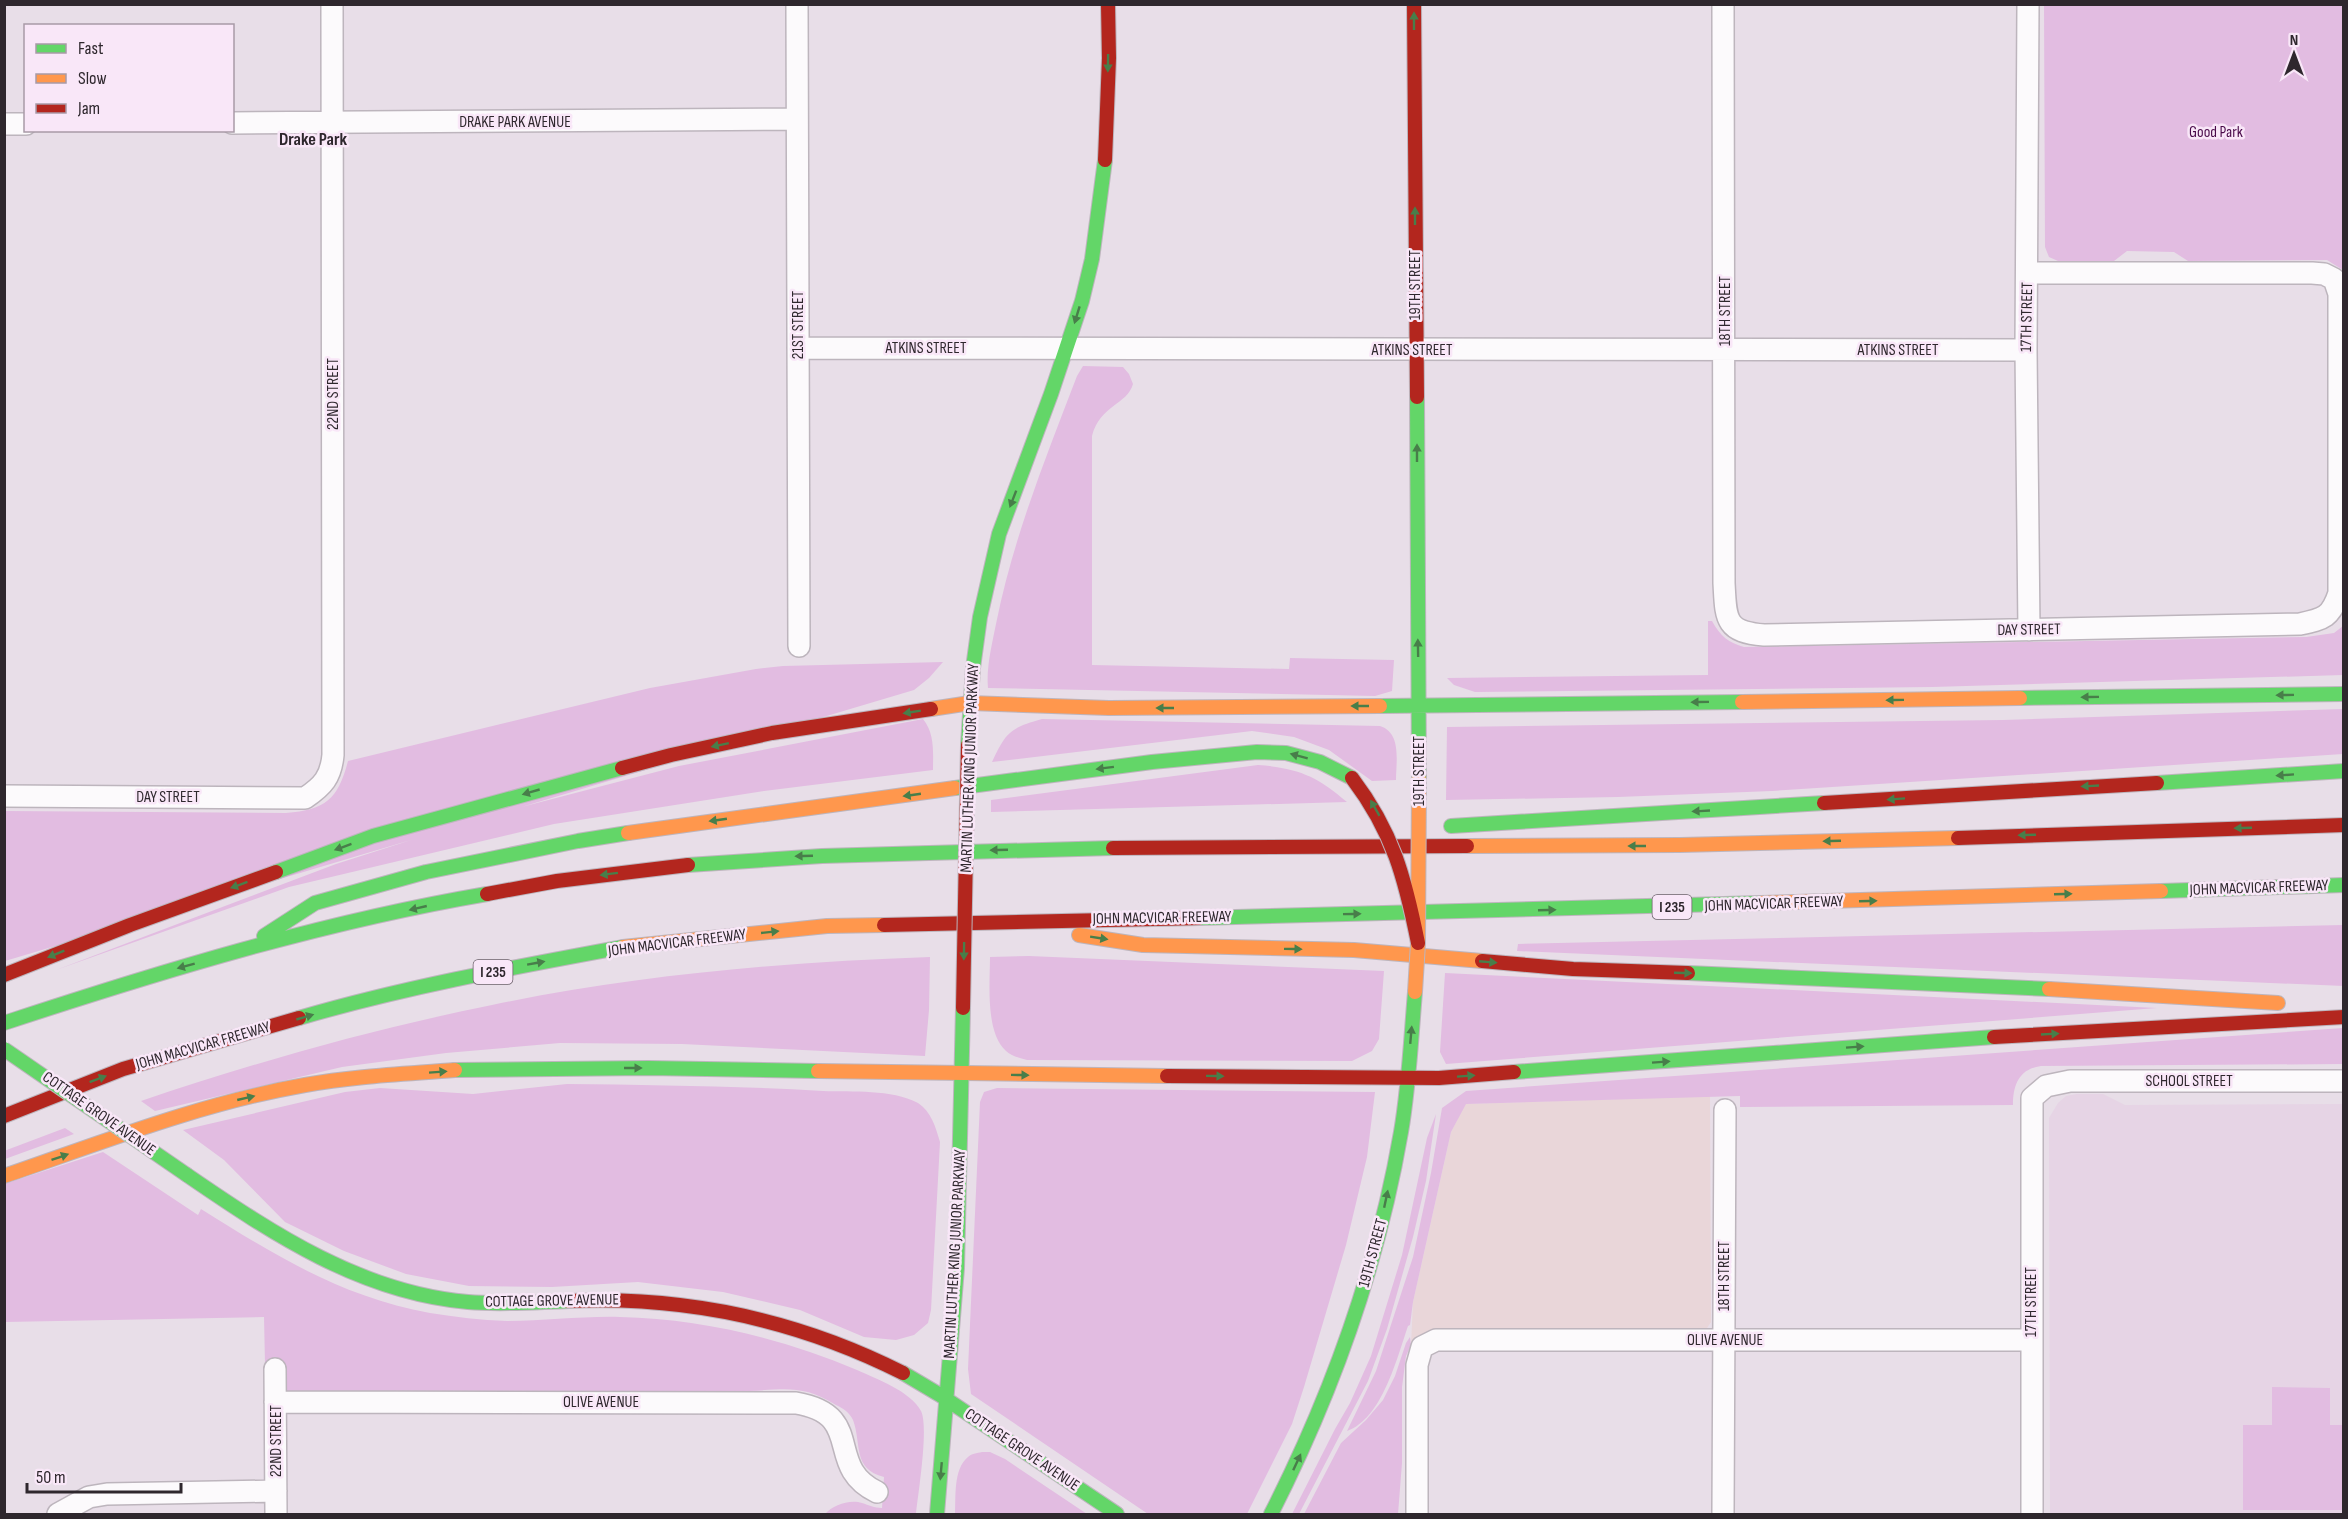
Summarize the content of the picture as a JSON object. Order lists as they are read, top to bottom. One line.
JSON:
{"streets":{"main road":["19TH STREET","MARTIN LUTHER KING JUNIOR PARKWAY","JOHN MACVICAR FREEWAY","I 235","COTTAGE GROVE AVENUE"],"street":["DRAKE PARK AVENUE","18TH STREET","17TH STREET","21ST STREET","ATKINS STREET","22ND STREET","DAY STREET","SCHOOL STREET","OLIVE AVENUE"]},"crossings":[["DRAKE PARK AVENUE","21ST STREET"],["DRAKE PARK AVENUE","22ND STREET"],["19TH STREET","ATKINS STREET"],["18TH STREET","ATKINS STREET"],["18TH STREET","DAY STREET"],["18TH STREET","OLIVE AVENUE"],["17TH STREET","ATKINS STREET"],["17TH STREET","DAY STREET"],["17TH STREET","SCHOOL STREET"],["17TH STREET","OLIVE AVENUE"],["21ST STREET","ATKINS STREET"],["ATKINS STREET","MARTIN LUTHER KING JUNIOR PARKWAY"],["22ND STREET","DAY STREET"],["22ND STREET","OLIVE AVENUE"],["MARTIN LUTHER KING JUNIOR PARKWAY","COTTAGE GROVE AVENUE"]],"one_way":["19TH STREET","MARTIN LUTHER KING JUNIOR PARKWAY"],"districts":["Drake Park"],"parks":["Good Park"],"legend":["Fast","Slow","Jam"],"scale_bar":"50 m","north":"top"}
